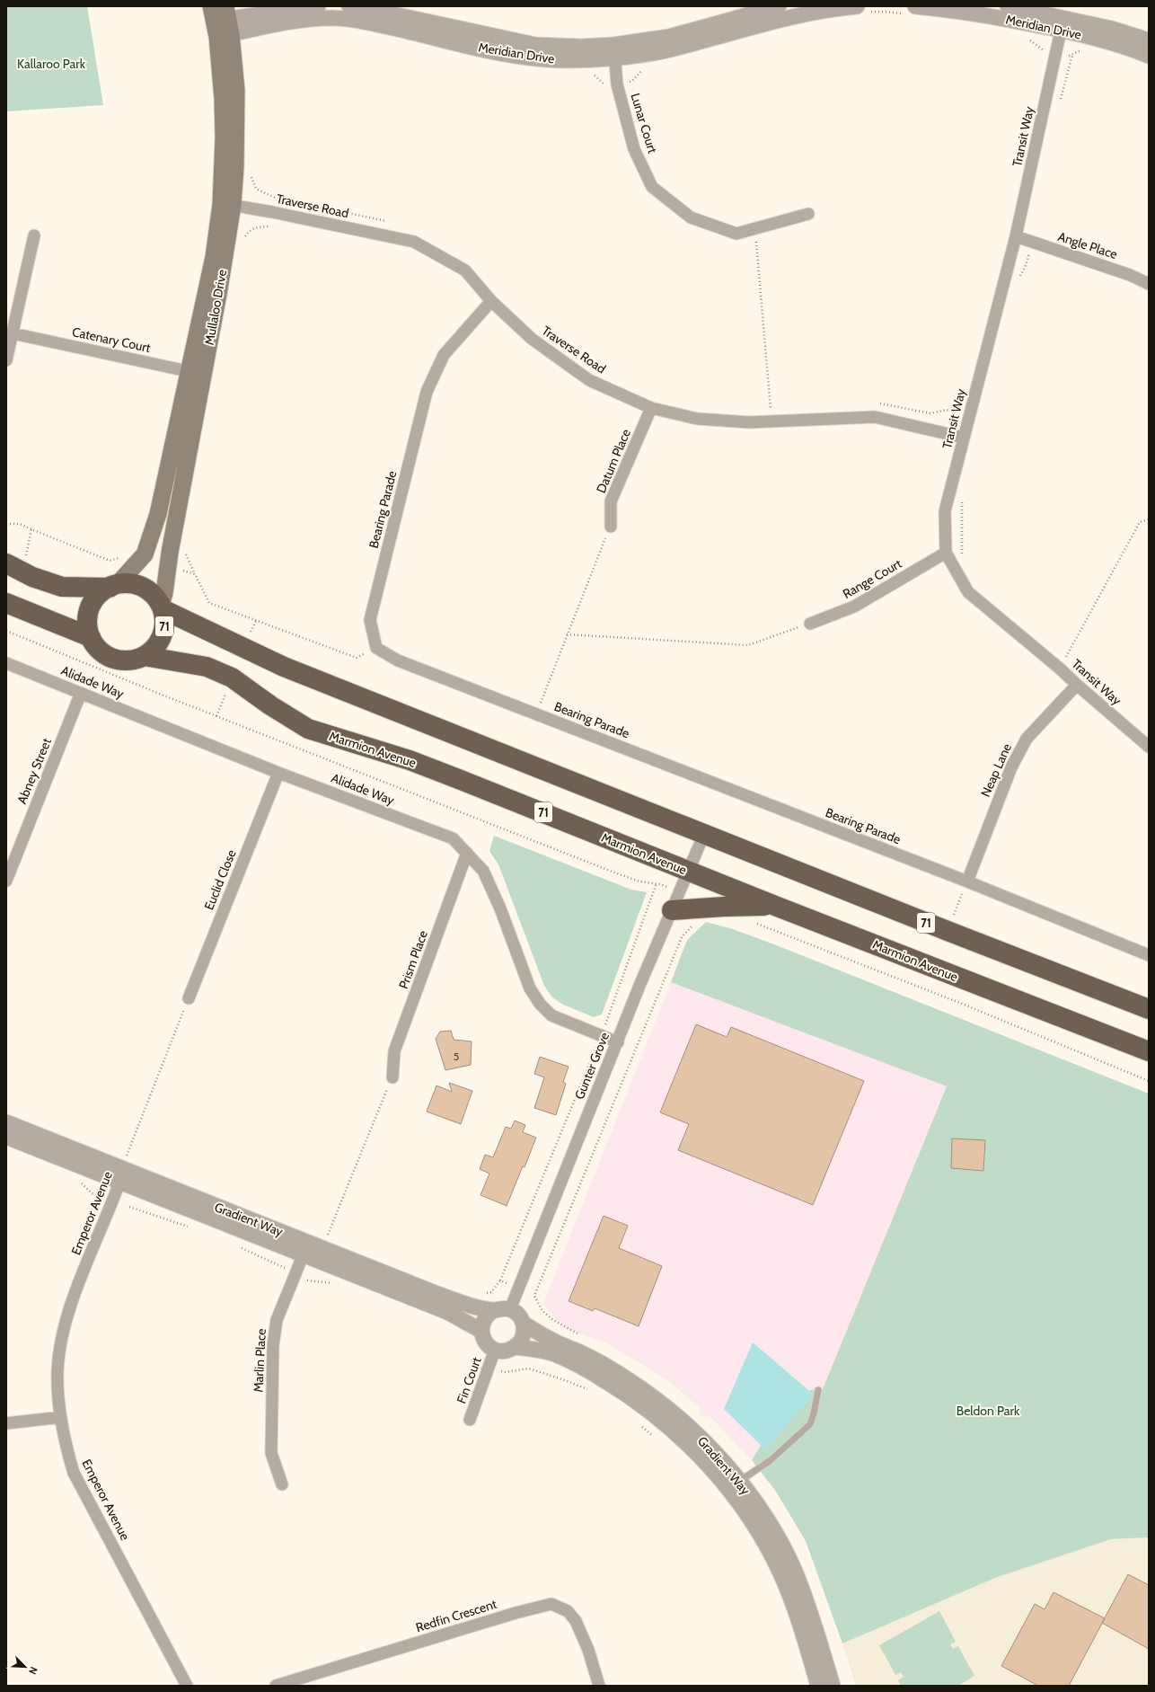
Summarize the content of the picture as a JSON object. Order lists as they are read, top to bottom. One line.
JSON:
{"streets":{"highway":["71","Marmion Avenue"],"main road":["Mullaloo Drive"],"street":["Meridian Drive","Lunar Court","Transit Way","Traverse Road","Angle Place","Catenary Court","Datum Place","Bearing Parade","Range Court","Alidade Way","Neap Lane","Abney Street","Euclid Close","Prism Place","Gunter Grove","Emperor Avenue","Gradient Way","Marlin Place","Fin Court","Redfin Crescent"]},"crossings":[["Meridian Drive","Lunar Court"],["Meridian Drive","Transit Way"],["Meridian Drive","Mullaloo Drive"],["Transit Way","Traverse Road"],["Transit Way","Angle Place"],["Transit Way","Range Court"],["Transit Way","Neap Lane"],["Traverse Road","Mullaloo Drive"],["Traverse Road","Datum Place"],["Traverse Road","Bearing Parade"],["Mullaloo Drive","Catenary Court"],["Mullaloo Drive","71"],["Mullaloo Drive","Marmion Avenue"],["Bearing Parade","Neap Lane"],["71","Marmion Avenue"],["71","Gunter Grove"],["Alidade Way","Abney Street"],["Alidade Way","Euclid Close"],["Alidade Way","Prism Place"],["Alidade Way","Gunter Grove"],["Marmion Avenue","Gunter Grove"],["Gunter Grove","Gradient Way"],["Gunter Grove","Fin Court"],["Emperor Avenue","Gradient Way"],["Gradient Way","Marlin Place"],["Gradient Way","Fin Court"]],"parks":["Kallaroo Park","Beldon Park"],"house_numbers":["5"],"north":"bottom right"}
